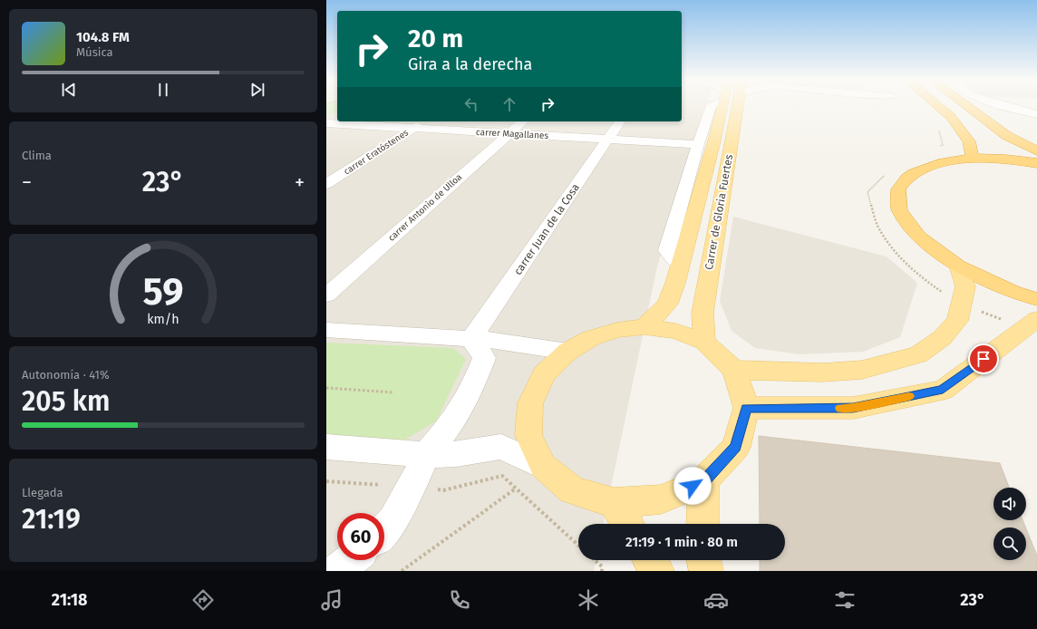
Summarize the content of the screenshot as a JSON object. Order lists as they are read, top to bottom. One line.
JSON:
{"streets":{"main road":["Carrer de Gloria Fuertes"],"street":["carrer Magallanes","carrer Eratóstenes","carrer Antonio de Ulloa","carrer Juan de la Cosa"]},"crossings":[["carrer Magallanes","carrer Eratóstenes"],["carrer Magallanes","carrer Antonio de Ulloa"],["carrer Magallanes","carrer Juan de la Cosa"]],"page":{"turn":["20 m","Gira a la derecha"],"song":["104.8 FM","Música"],"tile":["Clima",["Autonomía · 41%","205 km"],["Llegada","21:19"]],"heat":["−","23°","+"],"limit":"60","trip":"21:19 · 1 min · 80 m","tabs":["21:18","23°"],"gauge":["59","km/h"]}}
